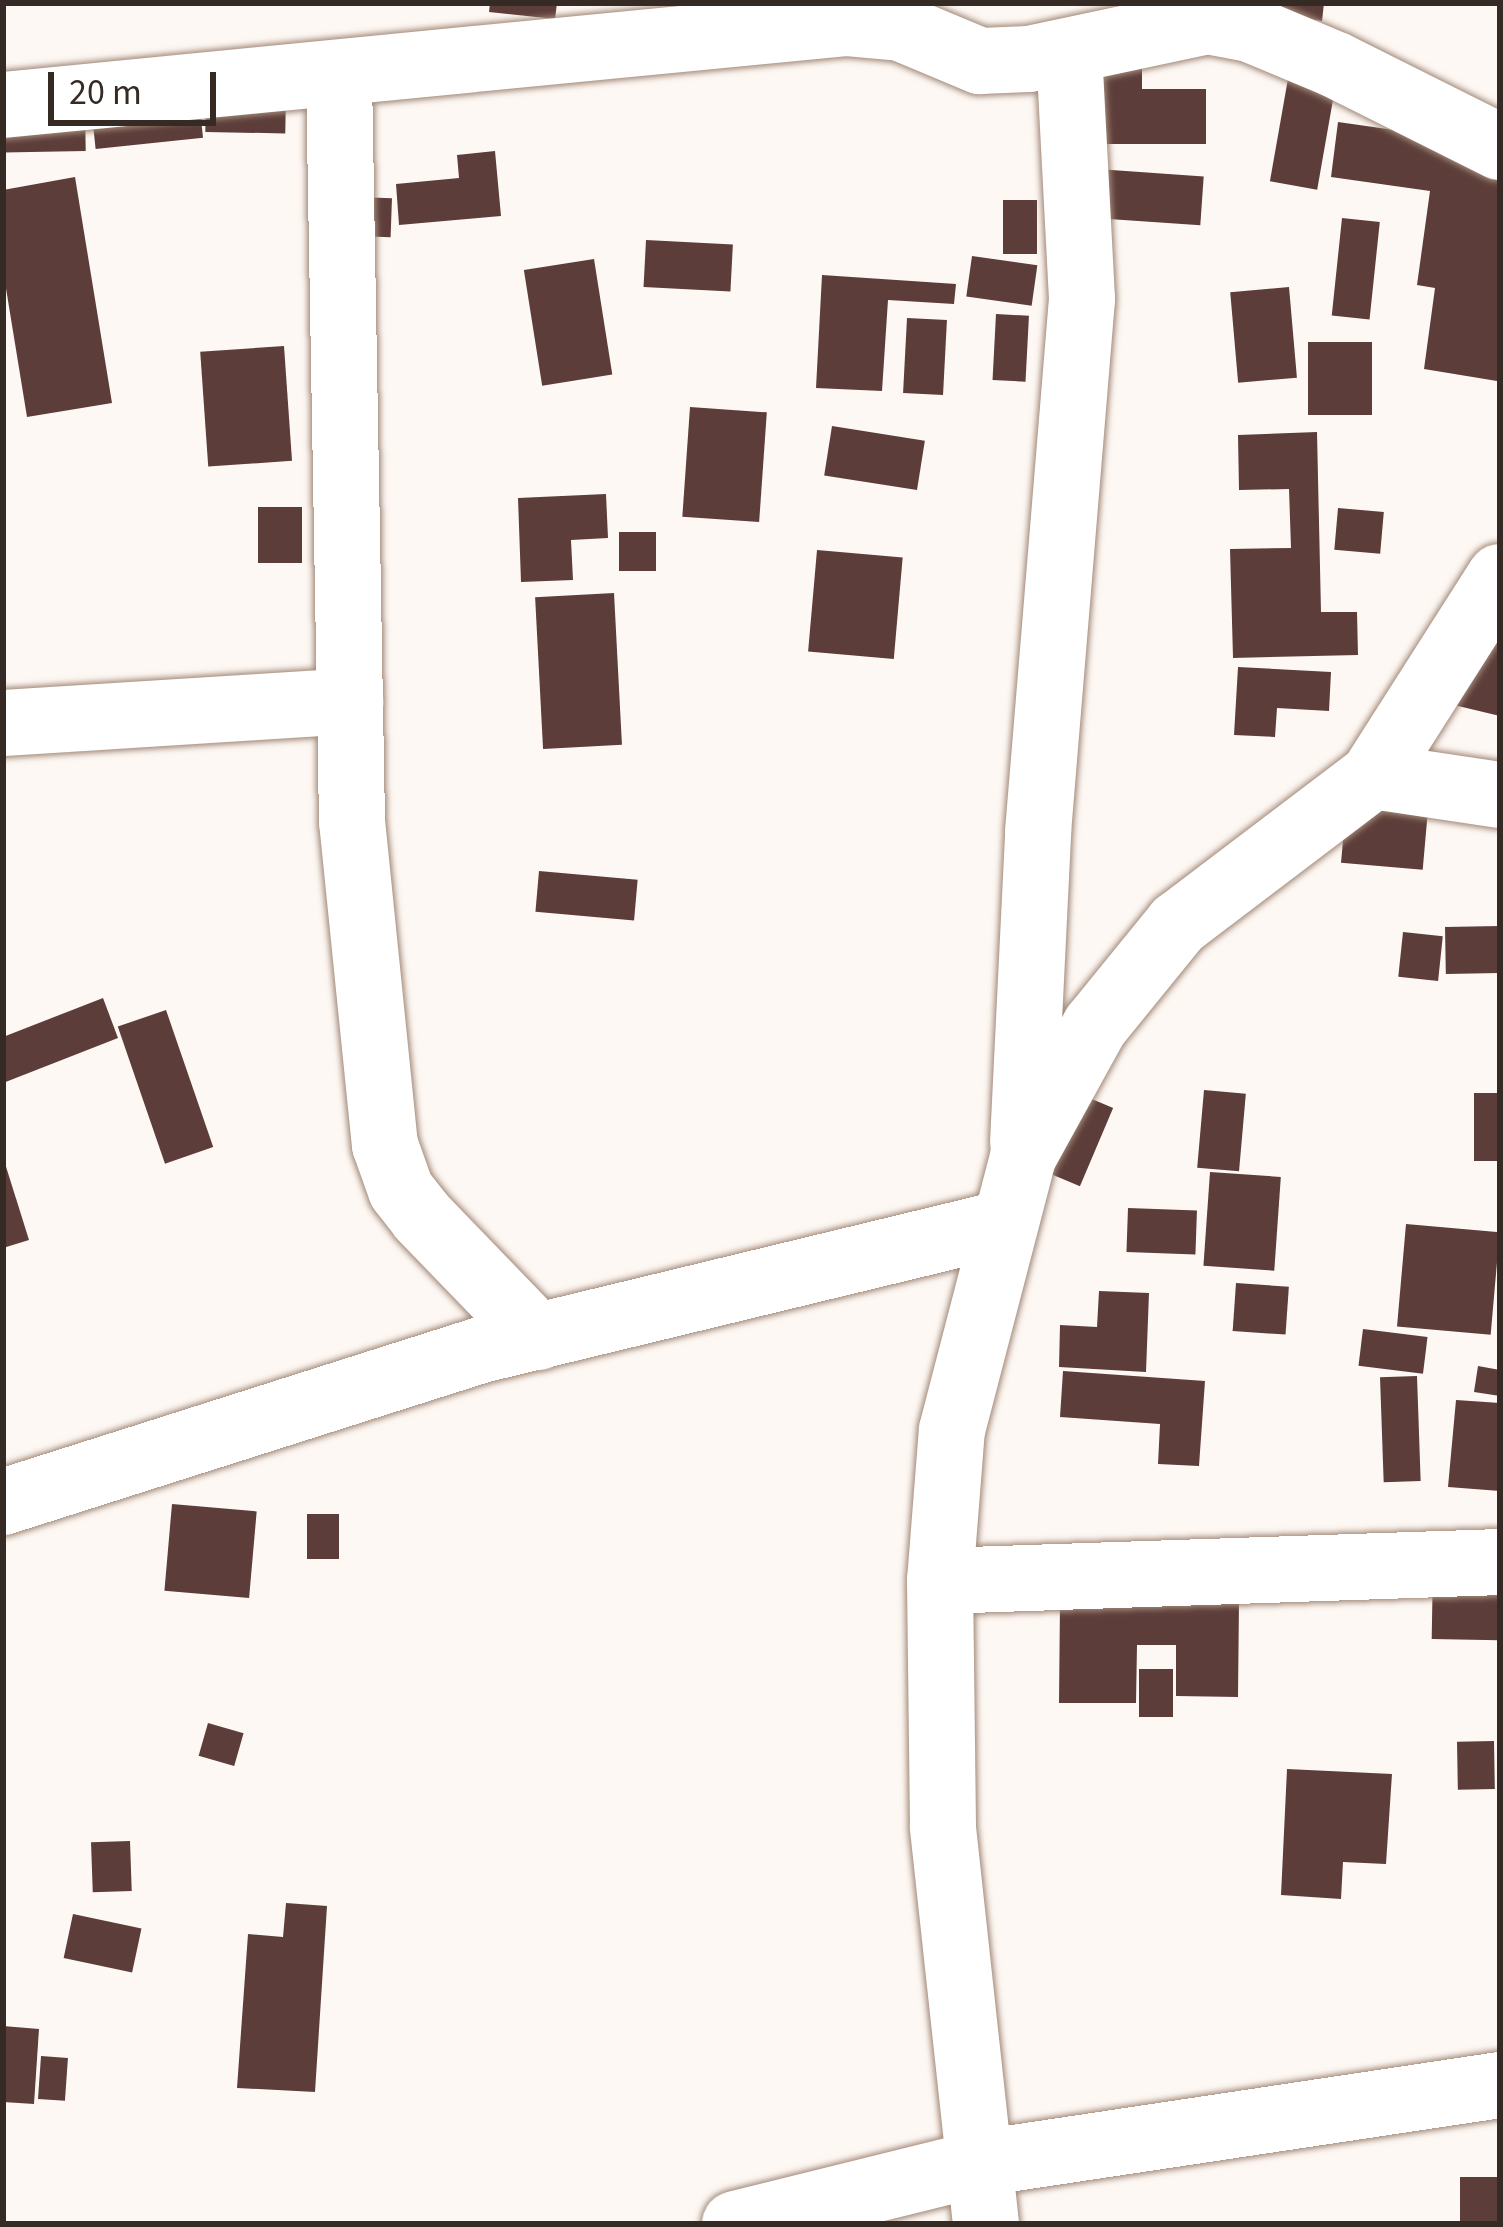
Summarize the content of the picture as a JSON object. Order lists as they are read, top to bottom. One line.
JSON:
{"scale_bar":"20 m"}
